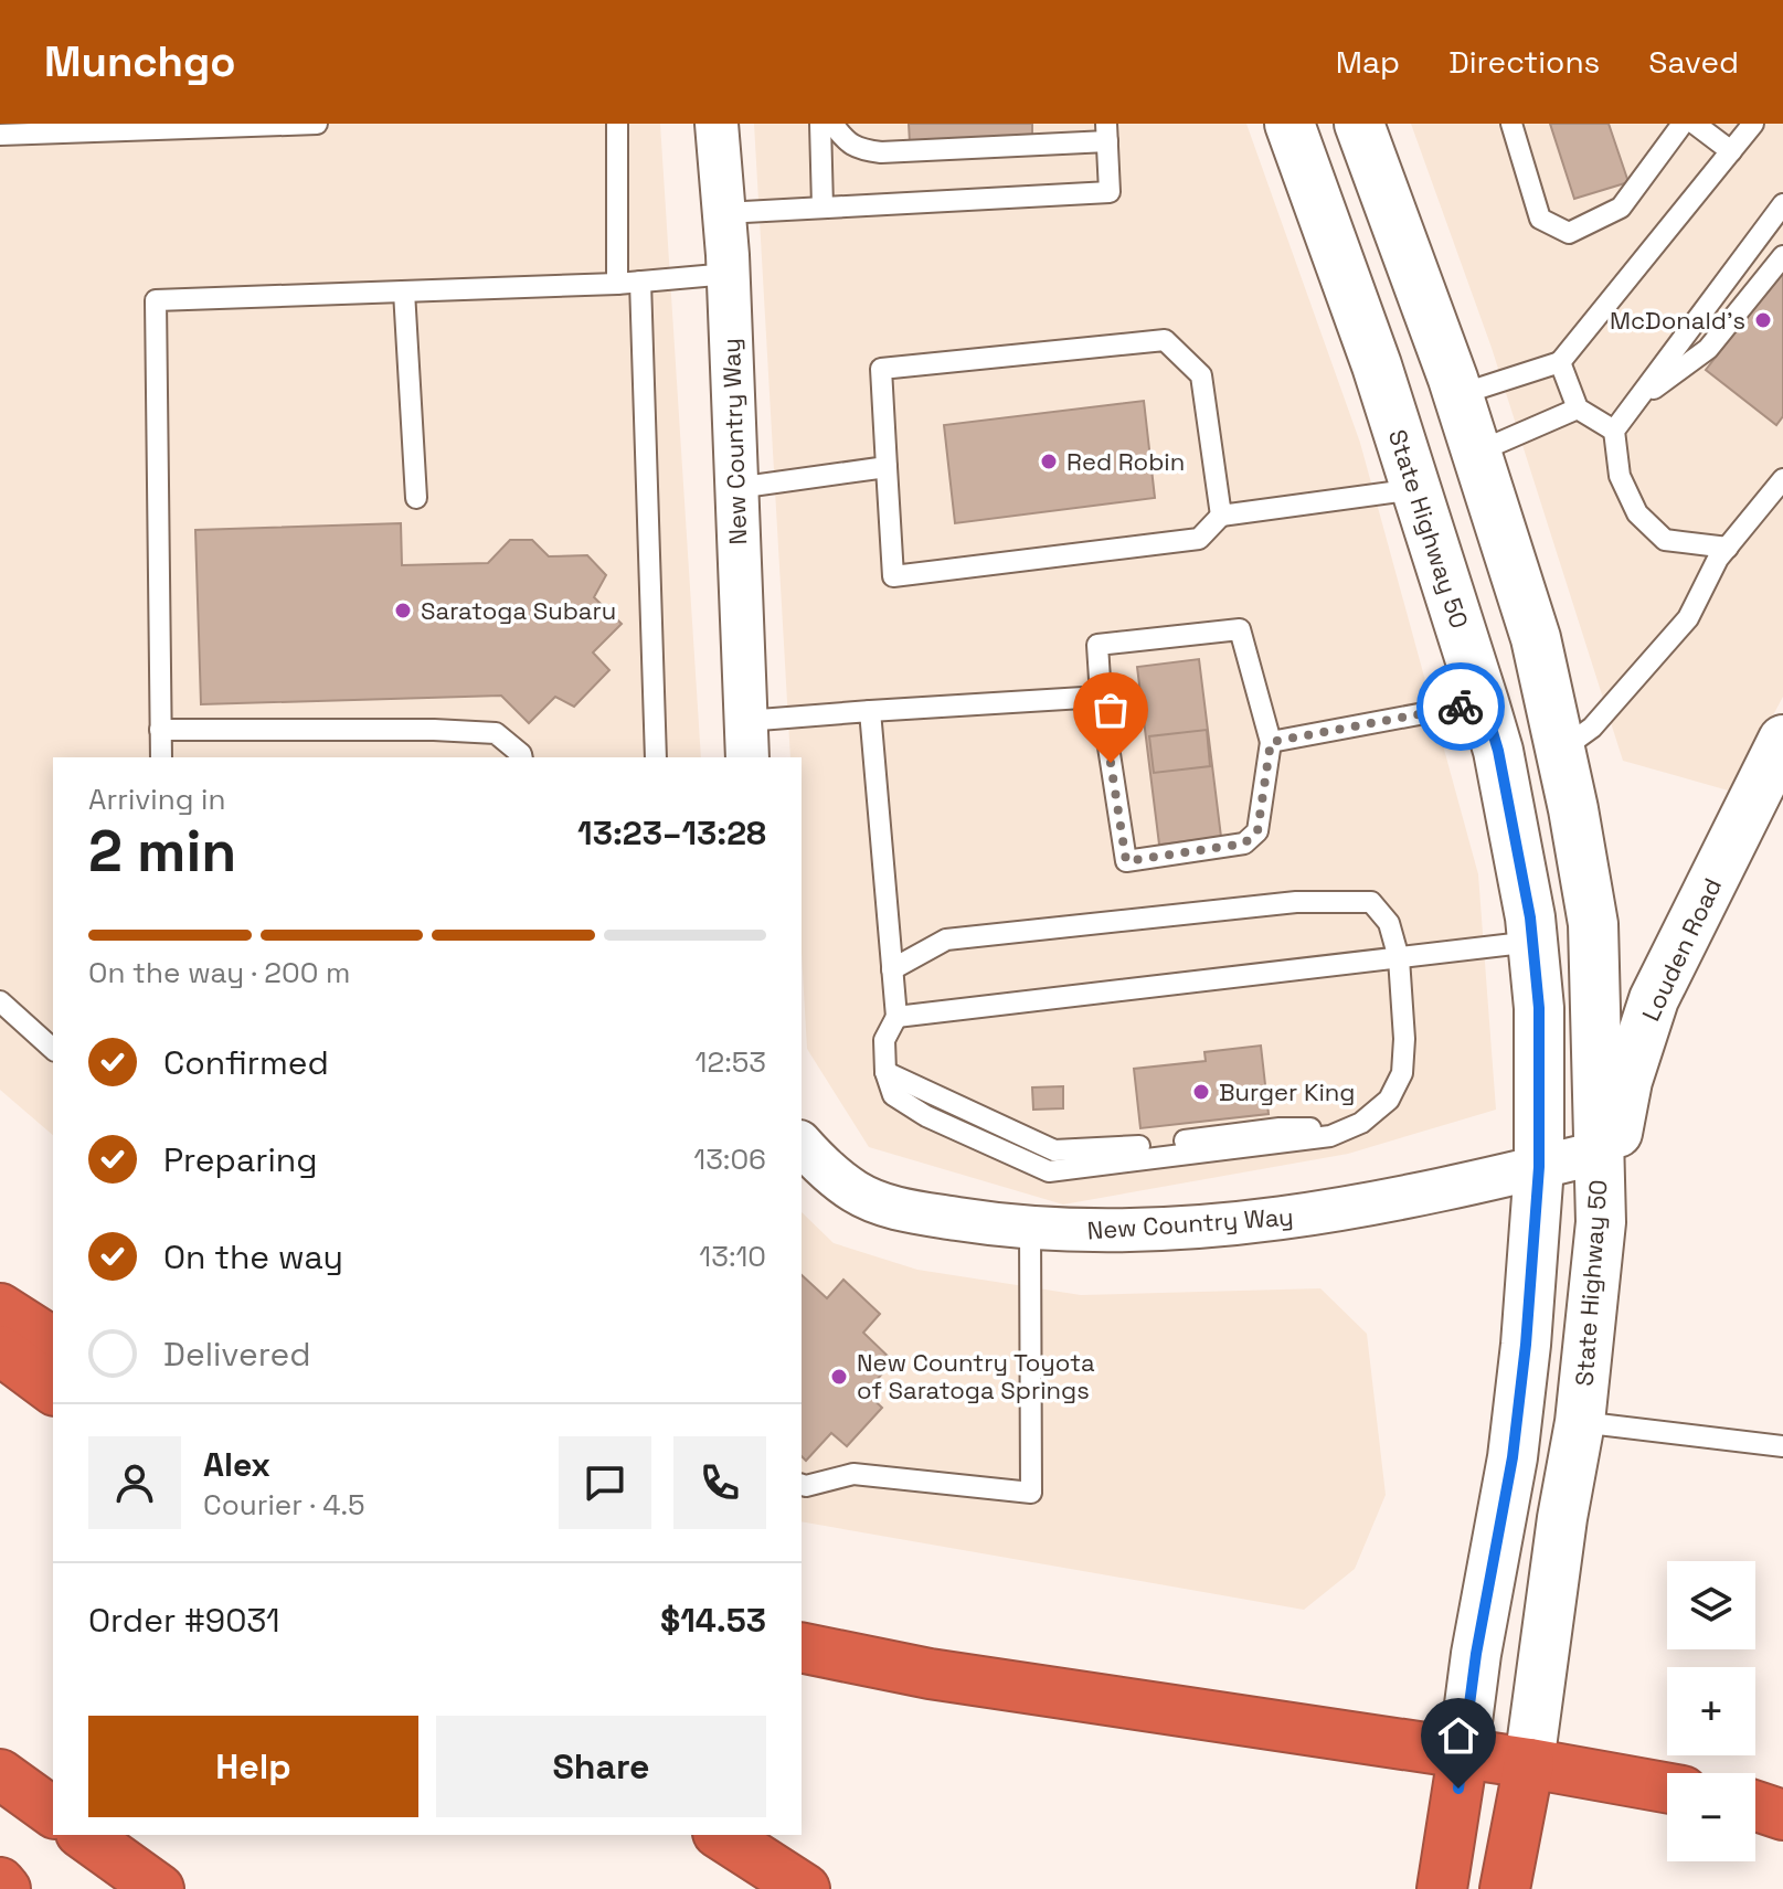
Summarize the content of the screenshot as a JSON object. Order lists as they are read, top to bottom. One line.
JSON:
{"streets":{"highway":["State Highway 50"],"main road":["Louden Road"],"street":["New Country Way"]},"crossings":[["New Country Way","State Highway 50"],["State Highway 50","Louden Road"]],"places":["McDonald's","Red Robin","Saratoga Subaru","Burger King","New Country Toyota of Saratoga Springs"],"page":{"header":"Munchgo","nav":["Map","Directions","Saved"],"heading":["2 min","Arriving in","13:23–13:28"],"panel":["Alex","Courier · 4.5","Order #9031","$14.53"],"bar":"On the way · 200 m","list":[["Confirmed","12:53"],["Preparing","13:06"],["On the way","13:10"],"Delivered"],"map_buttons":["+","−"],"buttons":["Help","Share"]}}
